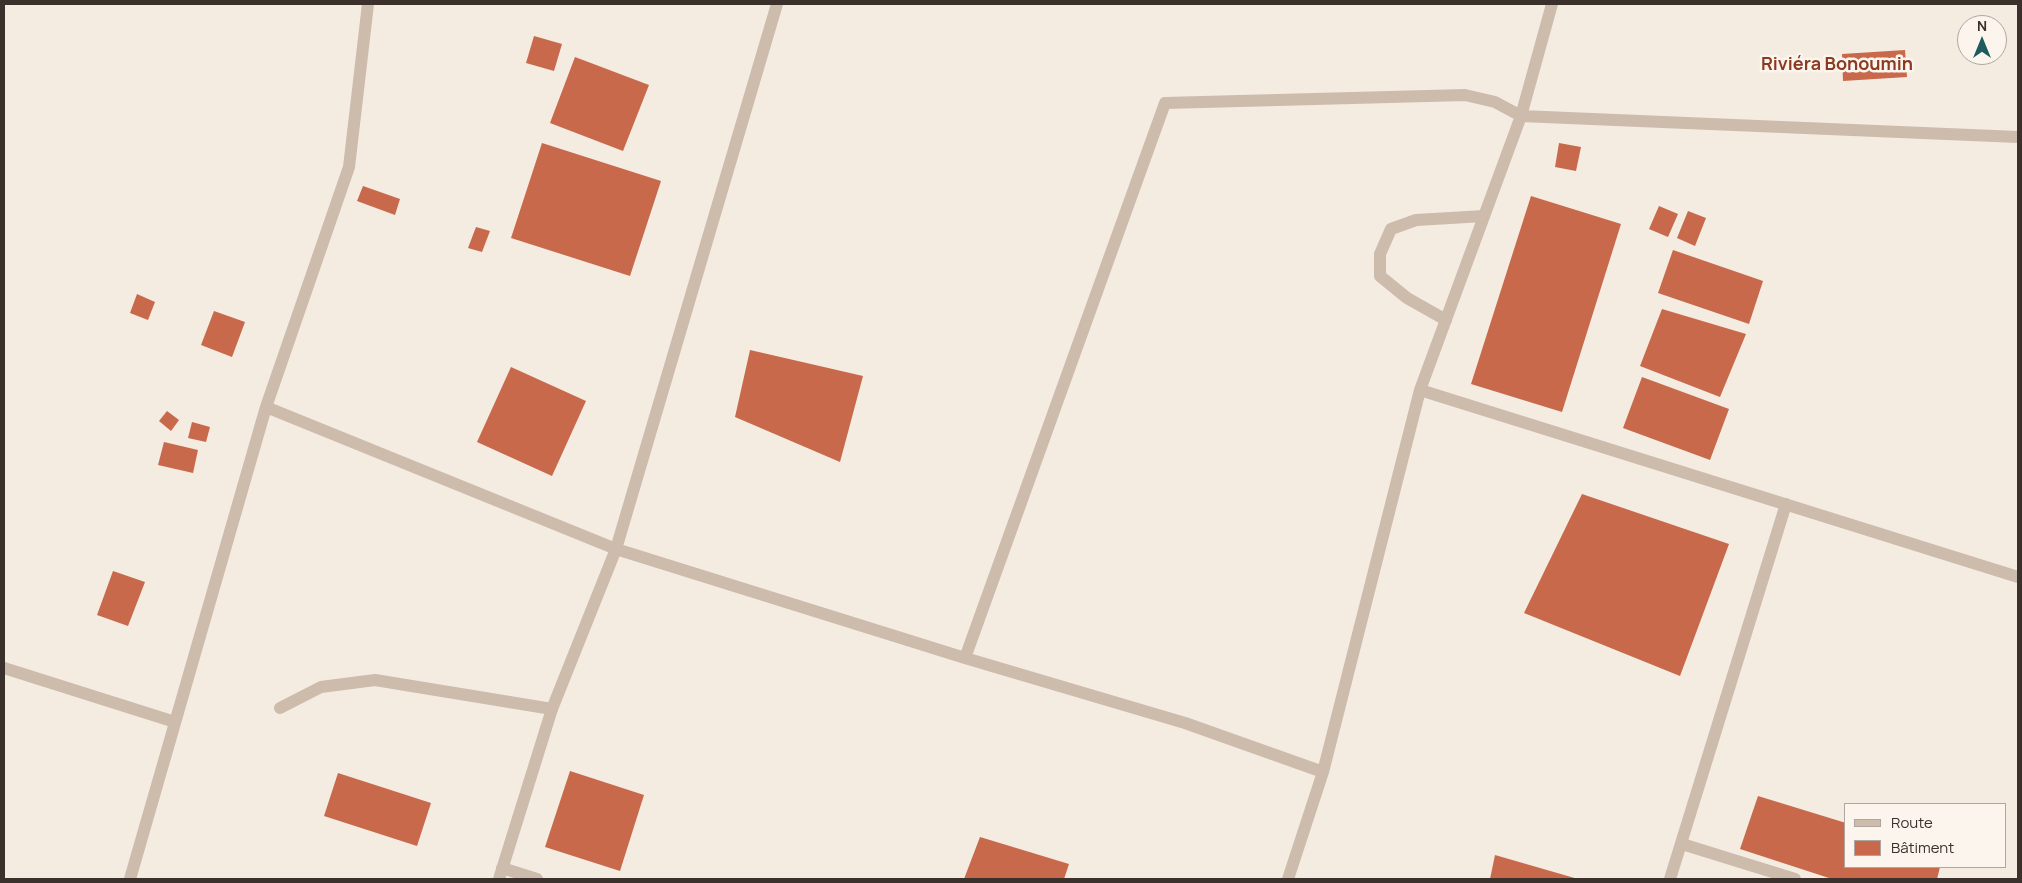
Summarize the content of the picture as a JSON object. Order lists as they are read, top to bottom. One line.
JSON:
{"districts":["Riviéra Bonoumin"],"legend":["Route","Bâtiment"],"north":"top"}
